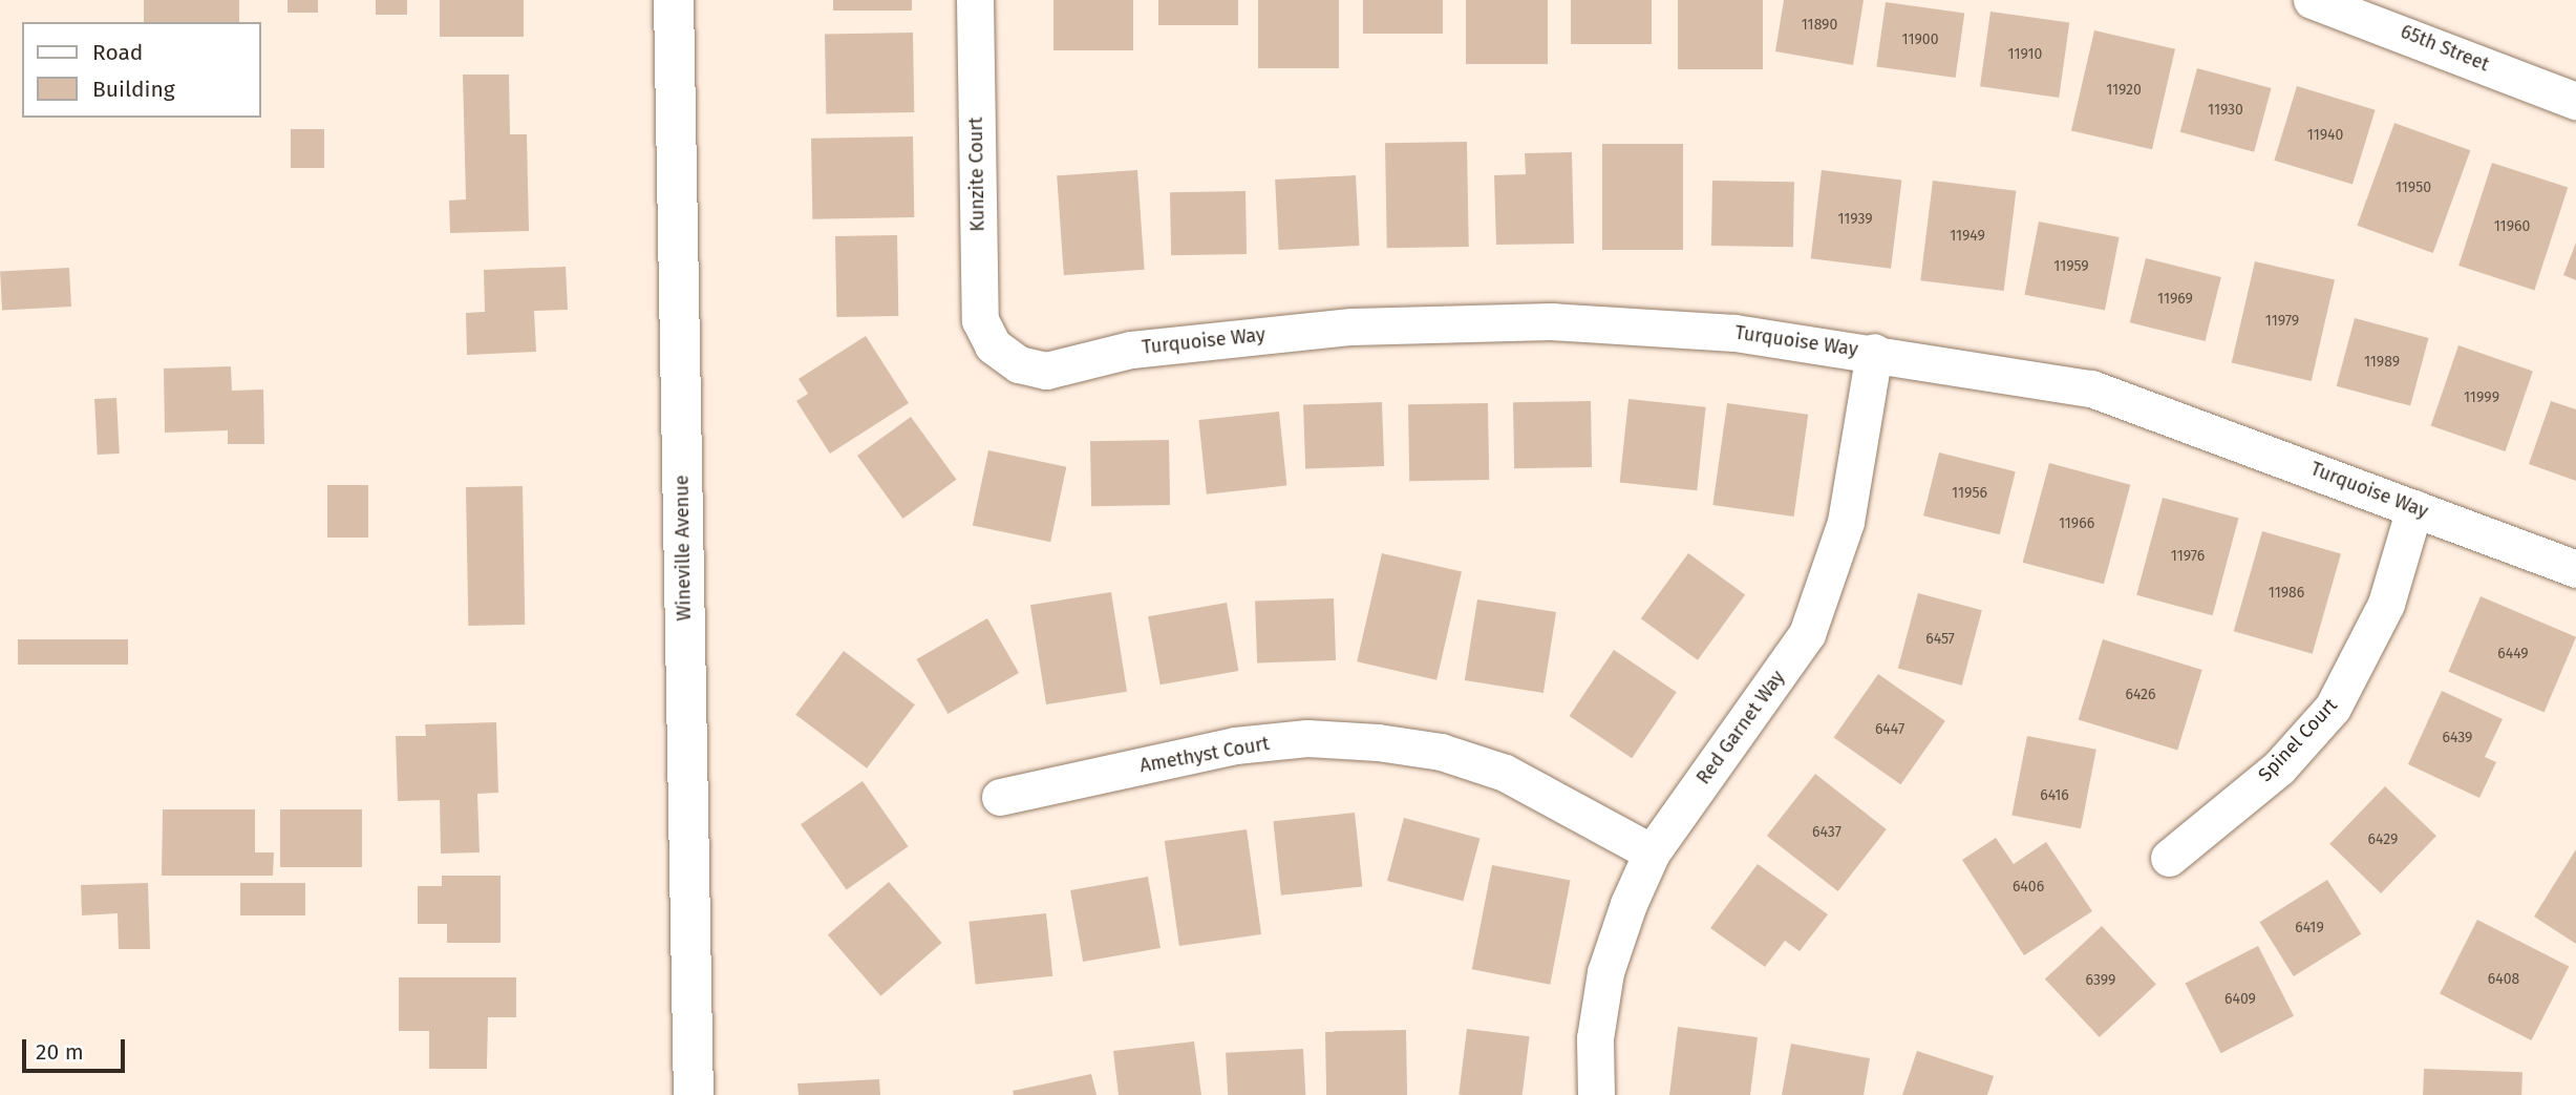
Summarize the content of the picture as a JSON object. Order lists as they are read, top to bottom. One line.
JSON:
{"streets":{"street":["65th Street","Kunzite Court","Turquoise Way","Wineville Avenue","Red Garnet Way","Spinel Court","Amethyst Court"]},"crossings":[["Kunzite Court","Turquoise Way"],["Turquoise Way","Red Garnet Way"],["Turquoise Way","Spinel Court"],["Red Garnet Way","Amethyst Court"]],"house_numbers":["11890","11900","11910","11920","11930","11940","11950","11939","11960","11949","11959","11969","11979","11989","11999","11956","11966","11976","11986","6457","6449","6426","6447","6439","6416","6437","6429","6406","6419","6408","6399","6409"],"legend":["Road","Building"],"scale_bar":"20 m"}
